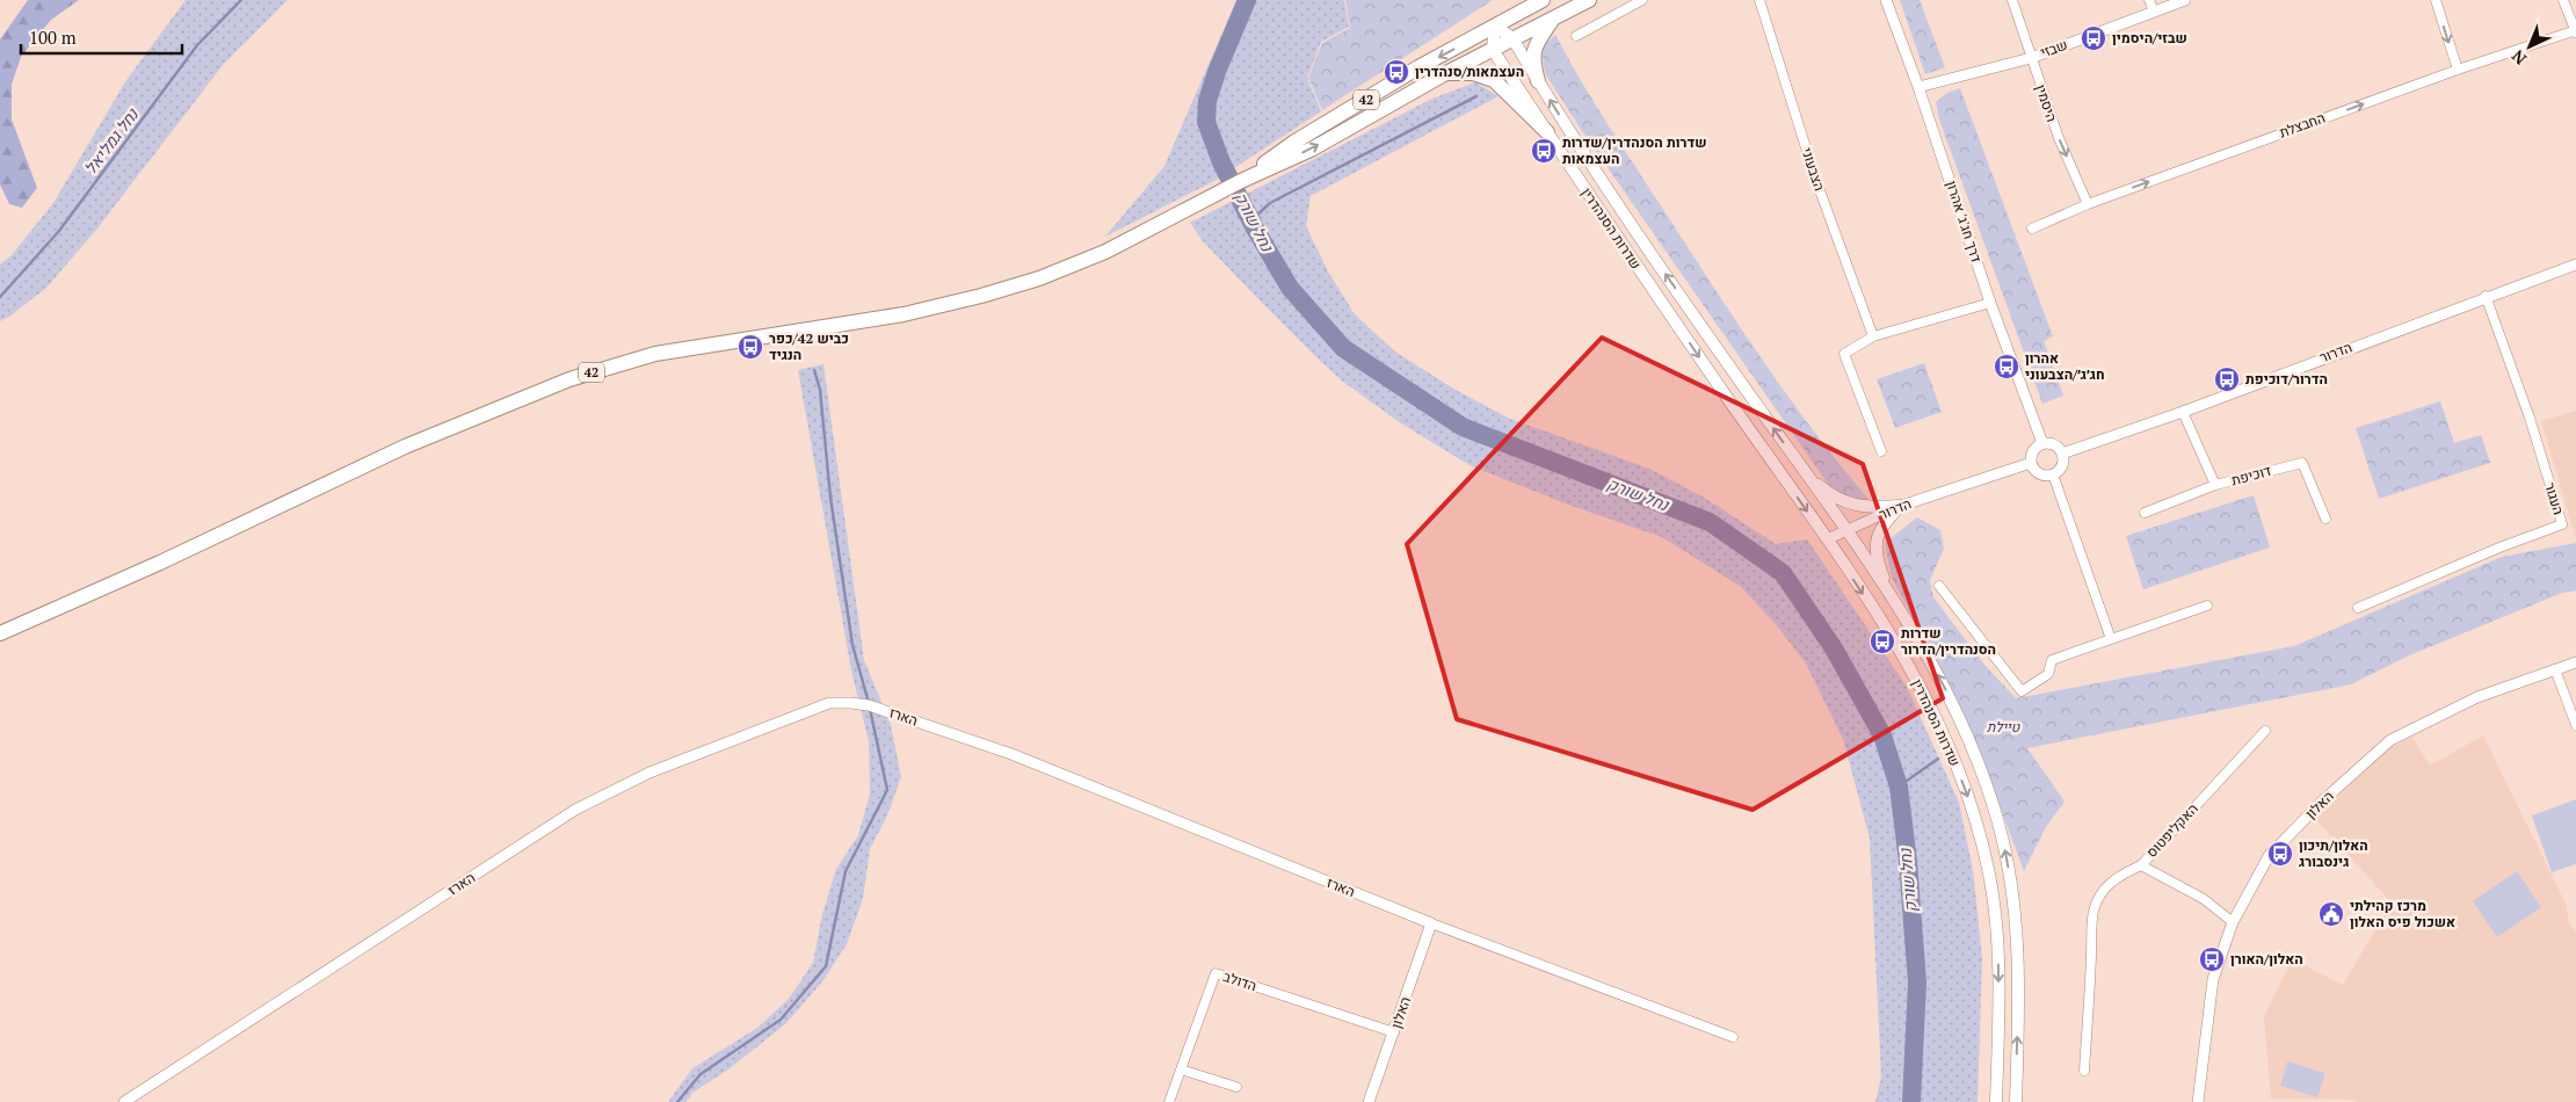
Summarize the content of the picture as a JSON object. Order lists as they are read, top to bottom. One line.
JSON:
{"streets":{"highway":["42"],"main road":["שדרות הסנהדרין"],"street":["שבזי","היסמין","החבצלת","הצבעוני","דרך חג'ג' אהרון","הדרור","דוכיפת","העגור","הארז","האלון","האקליפטוס","הדולב"]},"crossings":[["שבזי","היסמין"],["שבזי","דרך חג'ג' אהרון"],["42","שדרות הסנהדרין"],["היסמין","החבצלת"],["דרך חג'ג' אהרון","הדרור"],["שדרות הסנהדרין","הדרור"],["הדרור","העגור"],["הארז","האלון"],["האלון","הדולב"]],"one_way":["היסמין","החבצלת"],"water":["נחל גמליאל","נחל שורק"],"parks":["טיילת"],"places":{"bus stop":["שבזי/היסמין","העצמאות/סנהדרין","שדרות הסנהדרין/שדרות העצמאות","כביש 42/כפר הנגיד","אהרון חג׳ג׳/הצבעוני","הדרור/דוכיפת","שדרות הסנהדרין/הדרור","האלון/תיכון גינסבורג","האלון/האורן"],"public building":["מרכז קהילתי אשכול פיס האלון"]},"scale_bar":"100 m","north":"bottom left"}
